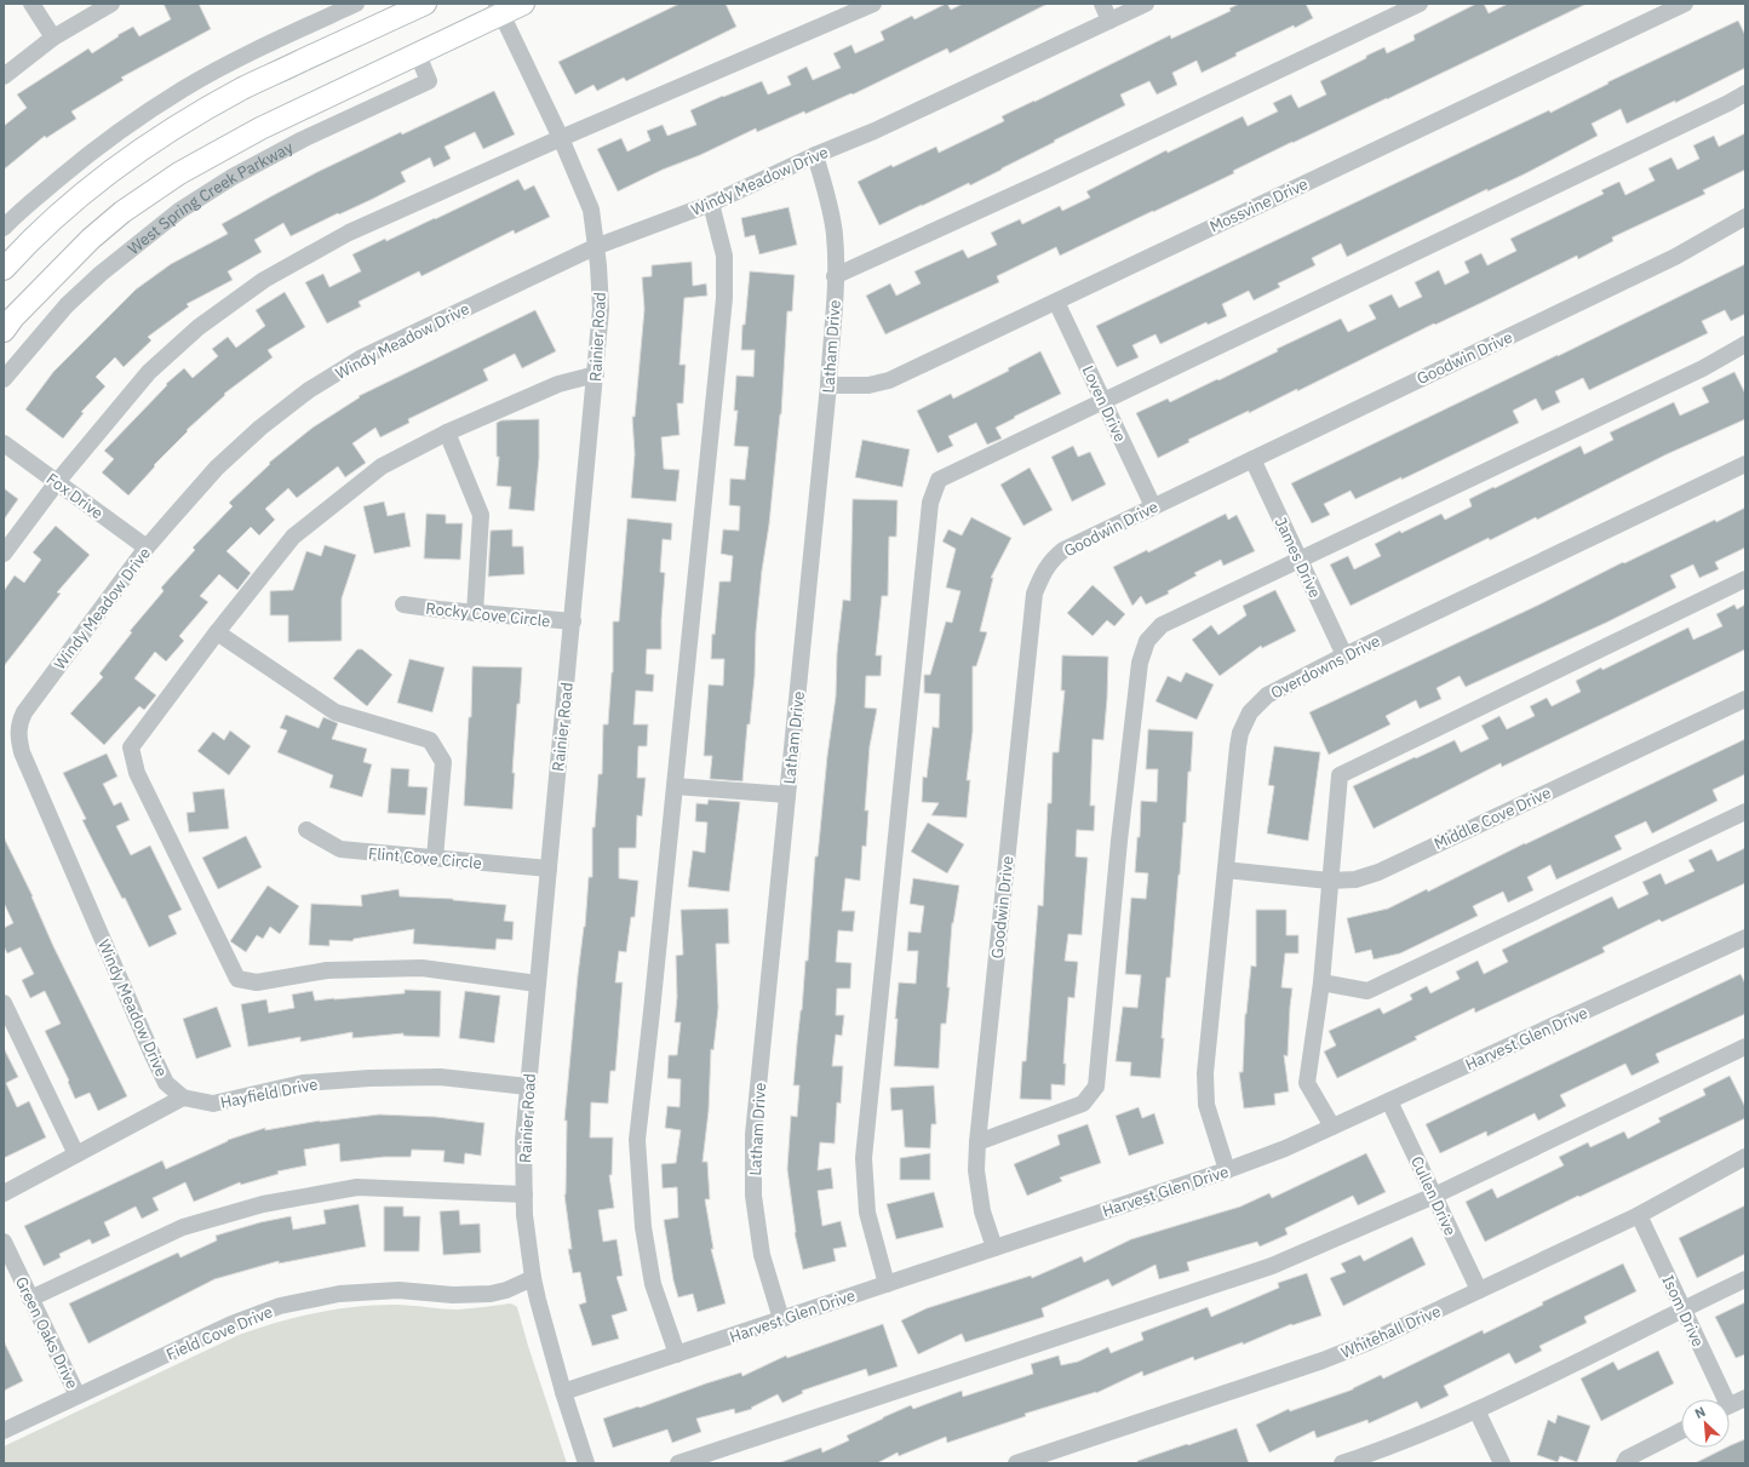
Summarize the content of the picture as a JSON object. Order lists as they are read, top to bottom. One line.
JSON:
{"streets":{"main road":["West Spring Creek Parkway"],"street":["Windy Meadow Drive","Mossvine Drive","Rainier Road","Latham Drive","Goodwin Drive","Loven Drive","Fox Drive","James Drive","Rocky Cove Circle","Overdowns Drive","Middle Cove Drive","Flint Cove Circle","Harvest Glen Drive","Hayfield Drive","Cullen Drive","Isom Drive","Whitehall Drive","Green Oaks Drive","Field Cove Drive"]},"crossings":[["Windy Meadow Drive","Rainier Road"],["Windy Meadow Drive","Latham Drive"],["Windy Meadow Drive","Fox Drive"],["Windy Meadow Drive","Hayfield Drive"],["West Spring Creek Parkway","Rainier Road"],["Mossvine Drive","Latham Drive"],["Mossvine Drive","Loven Drive"],["Rainier Road","Rocky Cove Circle"],["Rainier Road","Flint Cove Circle"],["Rainier Road","Harvest Glen Drive"],["Rainier Road","Hayfield Drive"],["Rainier Road","Field Cove Drive"],["Latham Drive","Harvest Glen Drive"],["Goodwin Drive","Loven Drive"],["Goodwin Drive","James Drive"],["Goodwin Drive","Harvest Glen Drive"],["James Drive","Overdowns Drive"],["Overdowns Drive","Middle Cove Drive"],["Overdowns Drive","Harvest Glen Drive"],["Harvest Glen Drive","Cullen Drive"],["Cullen Drive","Whitehall Drive"],["Isom Drive","Whitehall Drive"],["Green Oaks Drive","Field Cove Drive"]],"north":"top left"}
